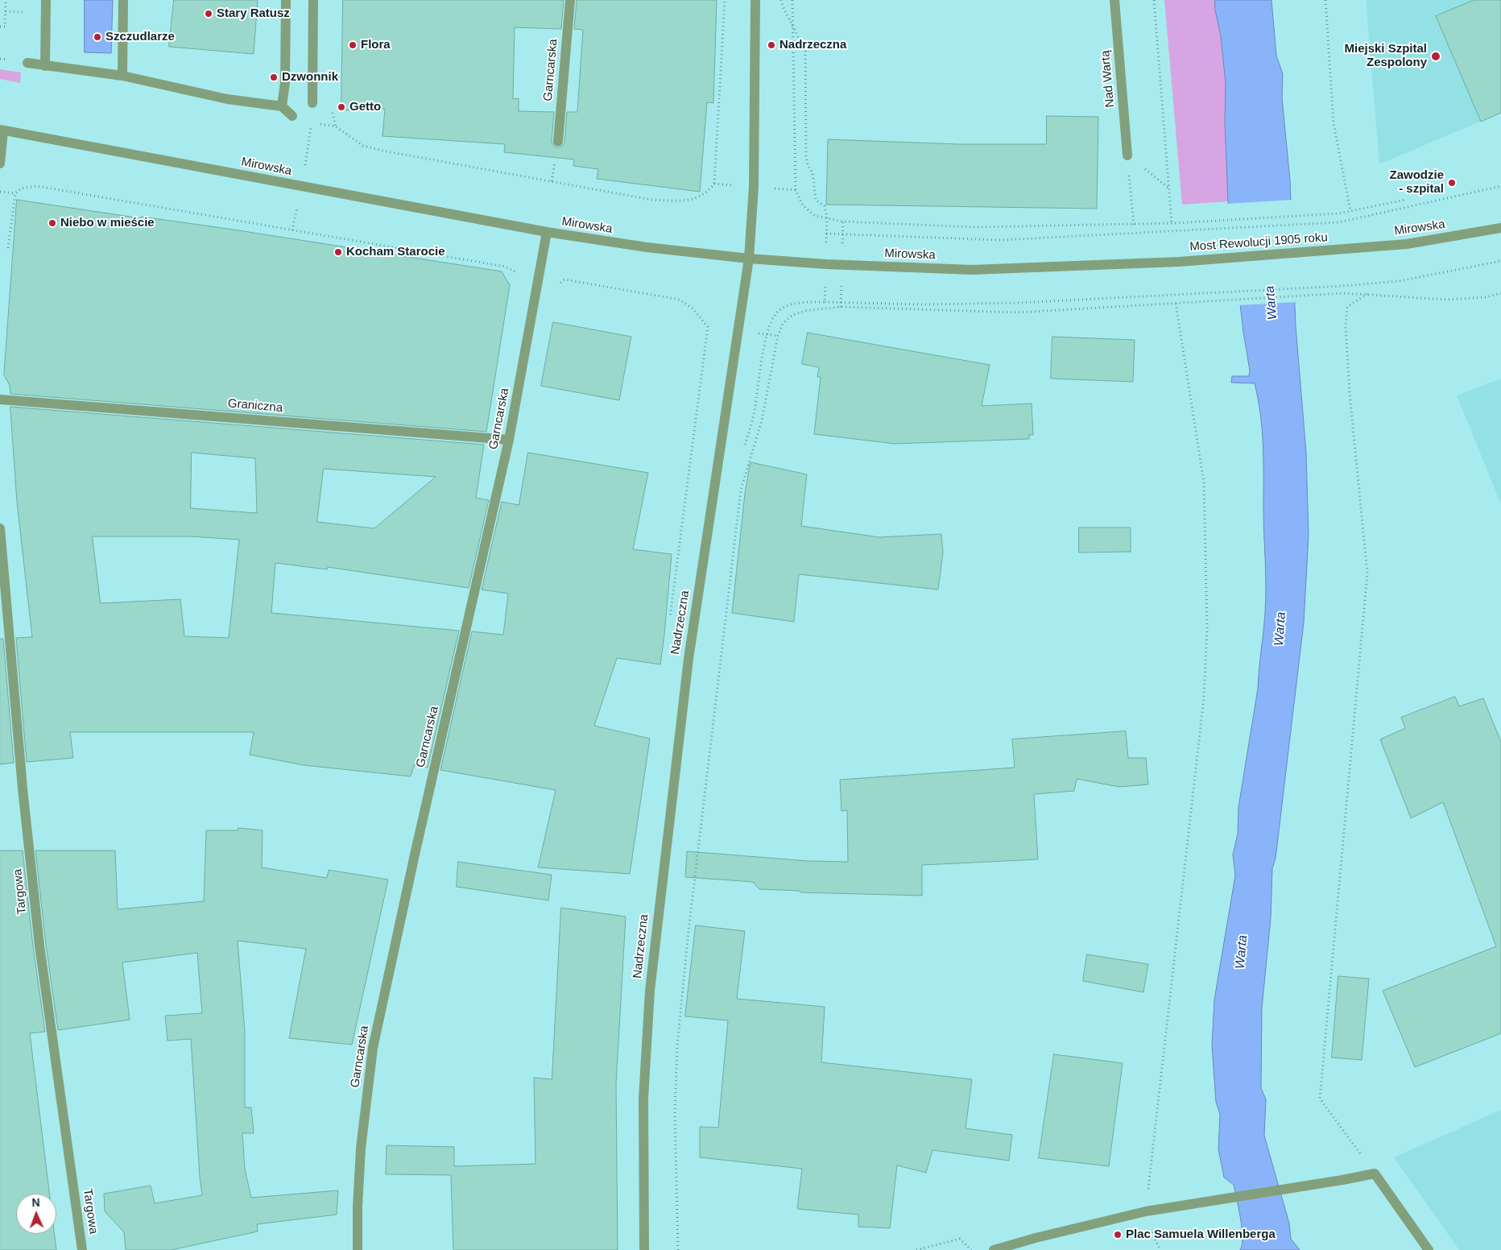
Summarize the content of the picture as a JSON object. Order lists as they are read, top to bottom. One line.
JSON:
{"streets":{"street":["Garncarska","Nad Wartą","Mirowska","Most Rewolucji 1905 roku","Graniczna","Nadrzeczna","Targowa"]},"crossings":[["Garncarska","Mirowska"],["Garncarska","Graniczna"],["Mirowska","Most Rewolucji 1905 roku"],["Mirowska","Nadrzeczna"]],"water":["Warta"],"places":["Stary Ratusz","Szczudlarze","Flora","Nadrzeczna","Miejski Szpital Zespolony","Dzwonnik","Getto","Zawodzie - szpital","Niebo w mieście","Kocham Starocie","Plac Samuela Willenberga"],"north":"top"}
